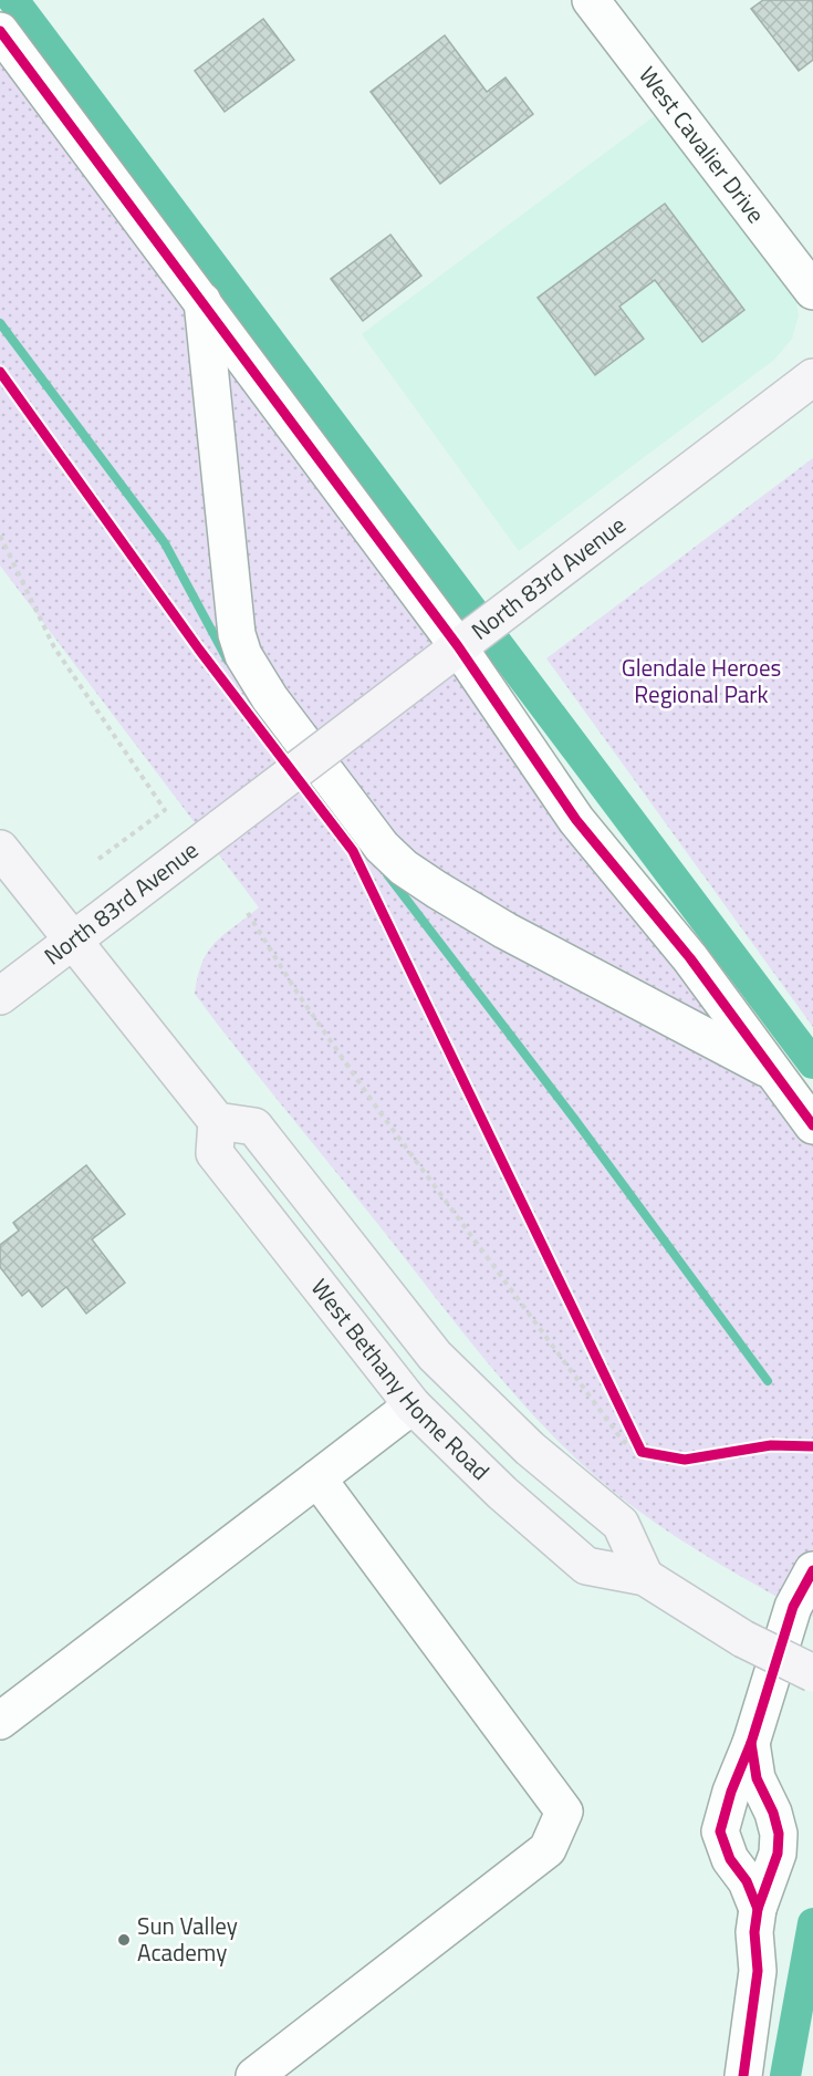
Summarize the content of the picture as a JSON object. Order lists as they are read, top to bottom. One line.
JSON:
{"streets":{"main road":["North 83rd Avenue","West Bethany Home Road"],"street":["West Cavalier Drive"]},"parks":["Glendale Heroes Regional Park"],"places":["Sun Valley Academy"]}
